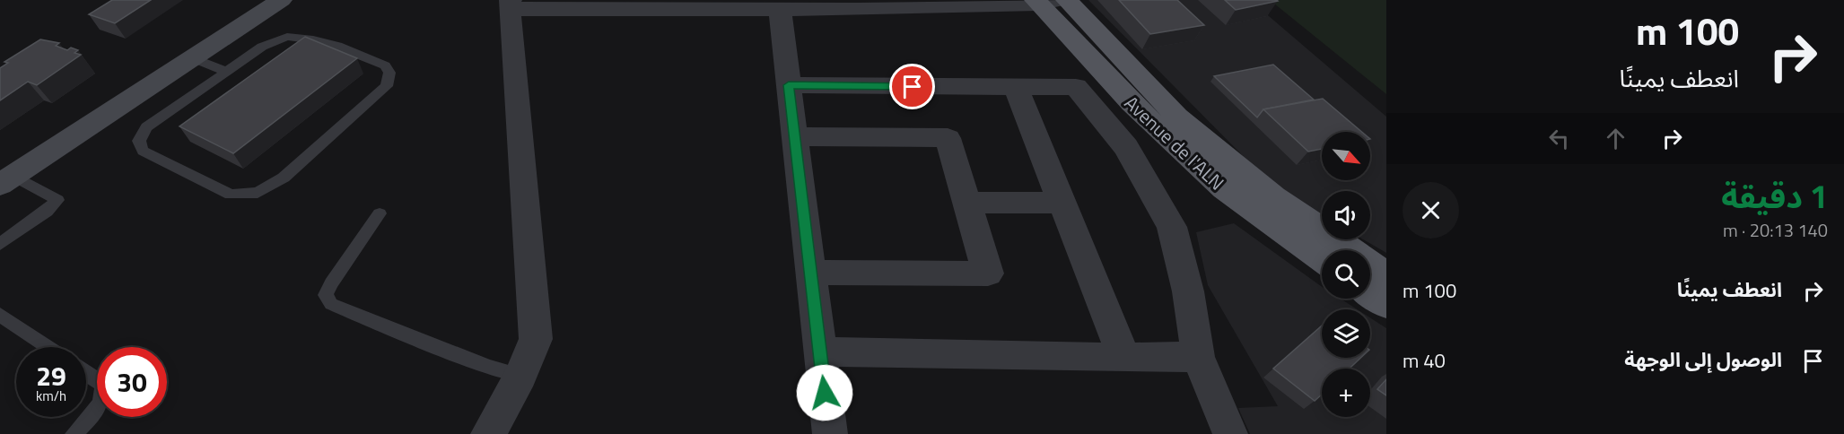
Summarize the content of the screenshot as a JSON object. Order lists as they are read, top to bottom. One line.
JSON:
{"streets":{"main road":["Avenue de l'ALN"]},"north":"bottom right","page":{"turn":["100 m","انعطف يمينًا"],"map_buttons":"+","heading":["1 دقيقة","140 m · 20:13"],"list":[{"name":"انعطف يمينًا","value":"100 m"},{"name":"الوصول إلى الوجهة","value":"40 m"}],"speed":"29 km/h","limit":"30"}}
